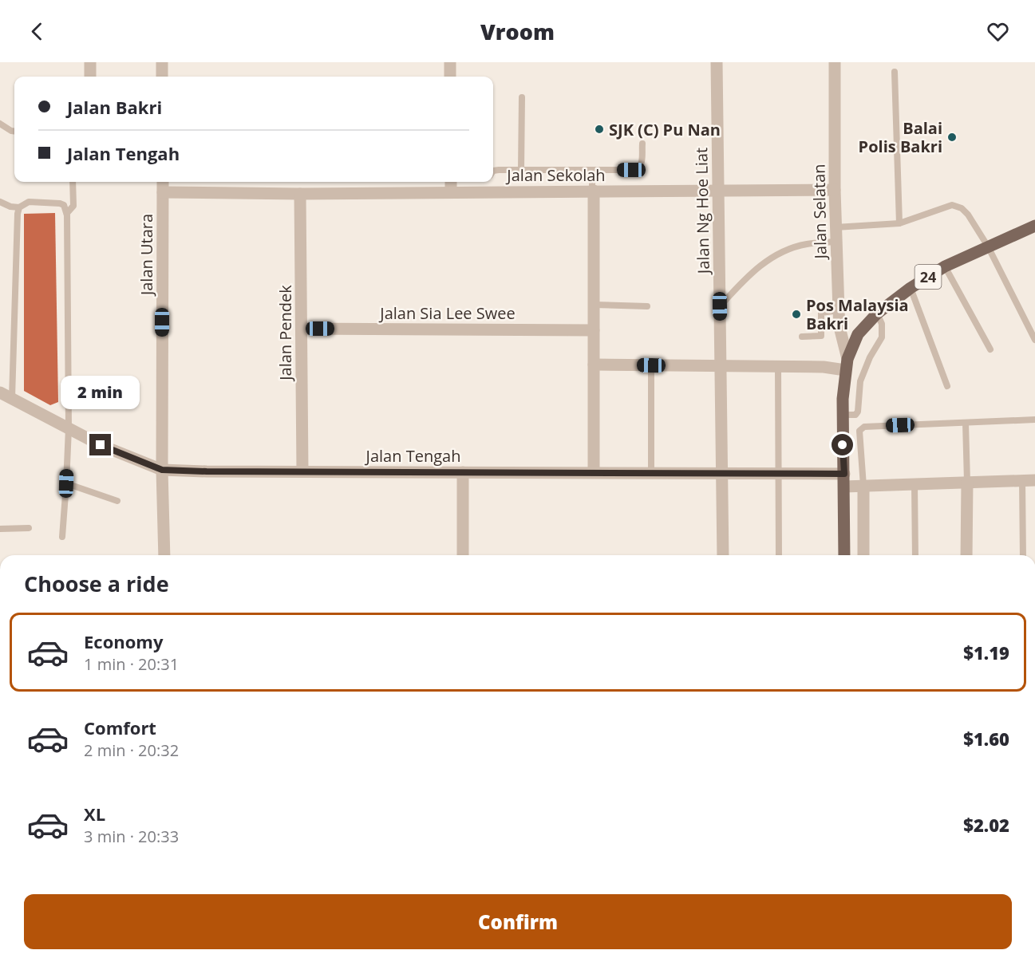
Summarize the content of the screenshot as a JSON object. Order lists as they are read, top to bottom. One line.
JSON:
{"streets":{"main road":["24"],"street":["Jalan Sekolah","Jalan Ng Hoe Liat","Jalan Selatan","Jalan Utara","Jalan Sia Lee Swee","Jalan Pendek","Jalan Tengah"]},"crossings":[["Jalan Sekolah","Jalan Ng Hoe Liat"],["Jalan Sekolah","Jalan Selatan"],["Jalan Sekolah","Jalan Utara"],["Jalan Sekolah","Jalan Pendek"],["Jalan Ng Hoe Liat","Jalan Tengah"],["Jalan Selatan","24"],["Jalan Utara","Jalan Tengah"],["24","Jalan Tengah"],["Jalan Sia Lee Swee","Jalan Pendek"],["Jalan Pendek","Jalan Tengah"]],"places":["SJK (C) Pu Nan","Balai Polis Bakri","Pos Malaysia Bakri"],"page":{"header":"Vroom","banner":["Jalan Bakri","Jalan Tengah"],"bubble":"2 min","heading":"Choose a ride","list":[{"name":"Economy","note":"1 min · 20:31","value":"$1.19"},{"name":"Comfort","note":"2 min · 20:32","value":"$1.60"},{"name":"XL","note":"3 min · 20:33","value":"$2.02"}],"buttons":"Confirm"}}
